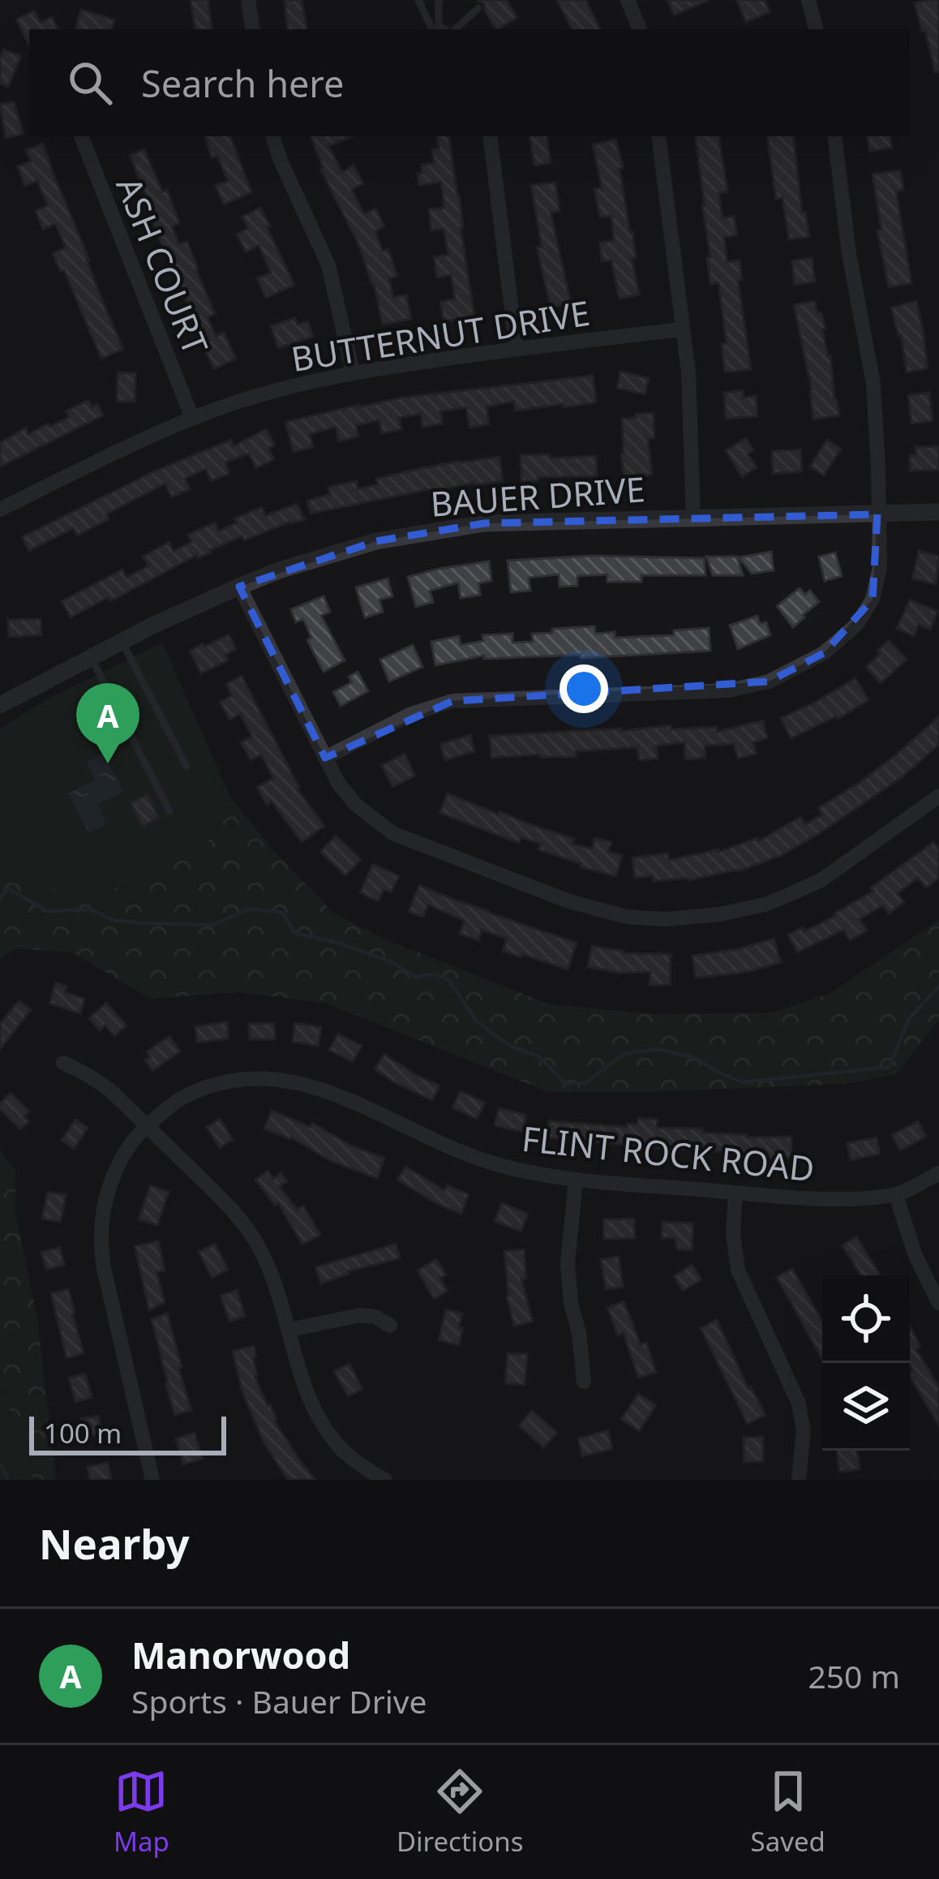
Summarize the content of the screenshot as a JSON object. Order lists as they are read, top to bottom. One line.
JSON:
{"streets":{"street":["ASH COURT","BUTTERNUT DRIVE","BAUER DRIVE","FLINT ROCK ROAD"]},"crossings":[["ASH COURT","BUTTERNUT DRIVE"]],"scale_bar":"100 m","page":{"search":"Search here","pins":"A","scale":"100 m","heading":"Nearby","list":[{"mark":"A","name":"Manorwood","note":"Sports · Bauer Drive","value":"250 m"}],"nav":["Map","Directions","Saved"]}}
